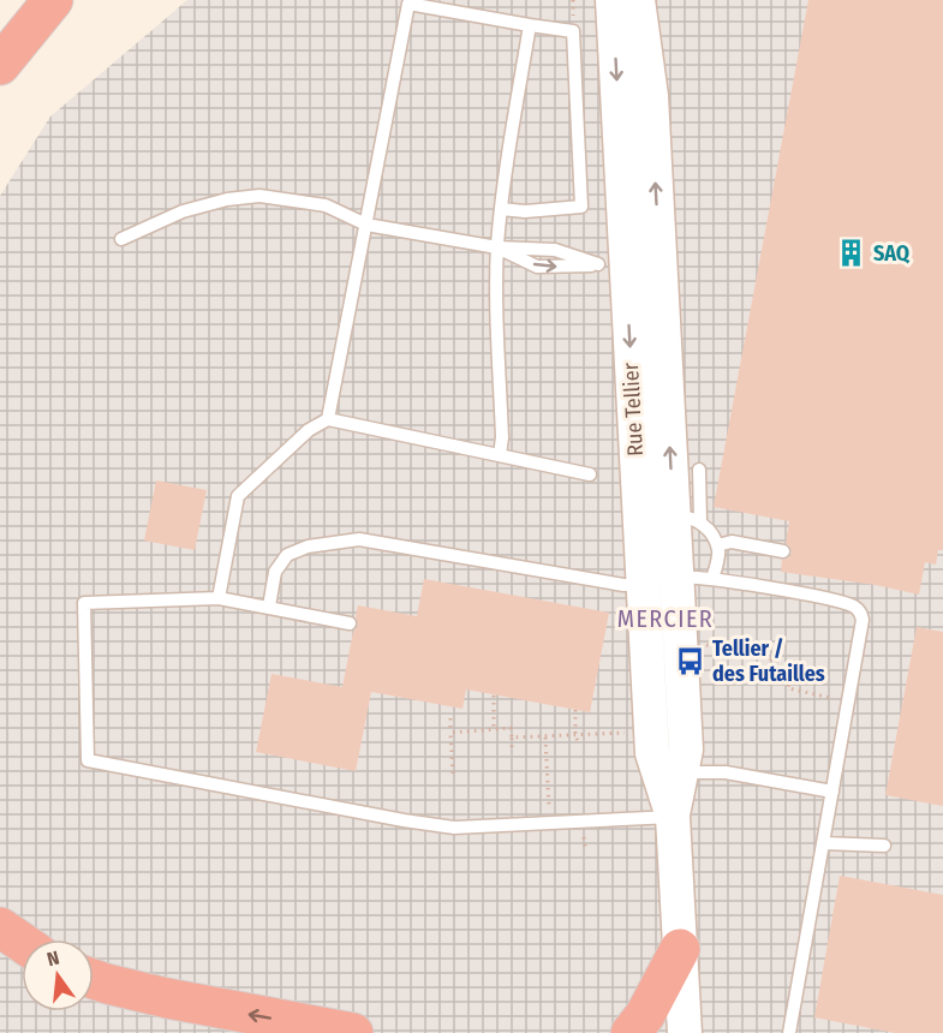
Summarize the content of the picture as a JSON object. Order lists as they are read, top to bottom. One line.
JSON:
{"streets":{"street":["Rue Tellier"]},"districts":["MERCIER"],"places":{"building":["SAQ"],"bus stop":["Tellier / des Futailles"]},"north":"top"}
